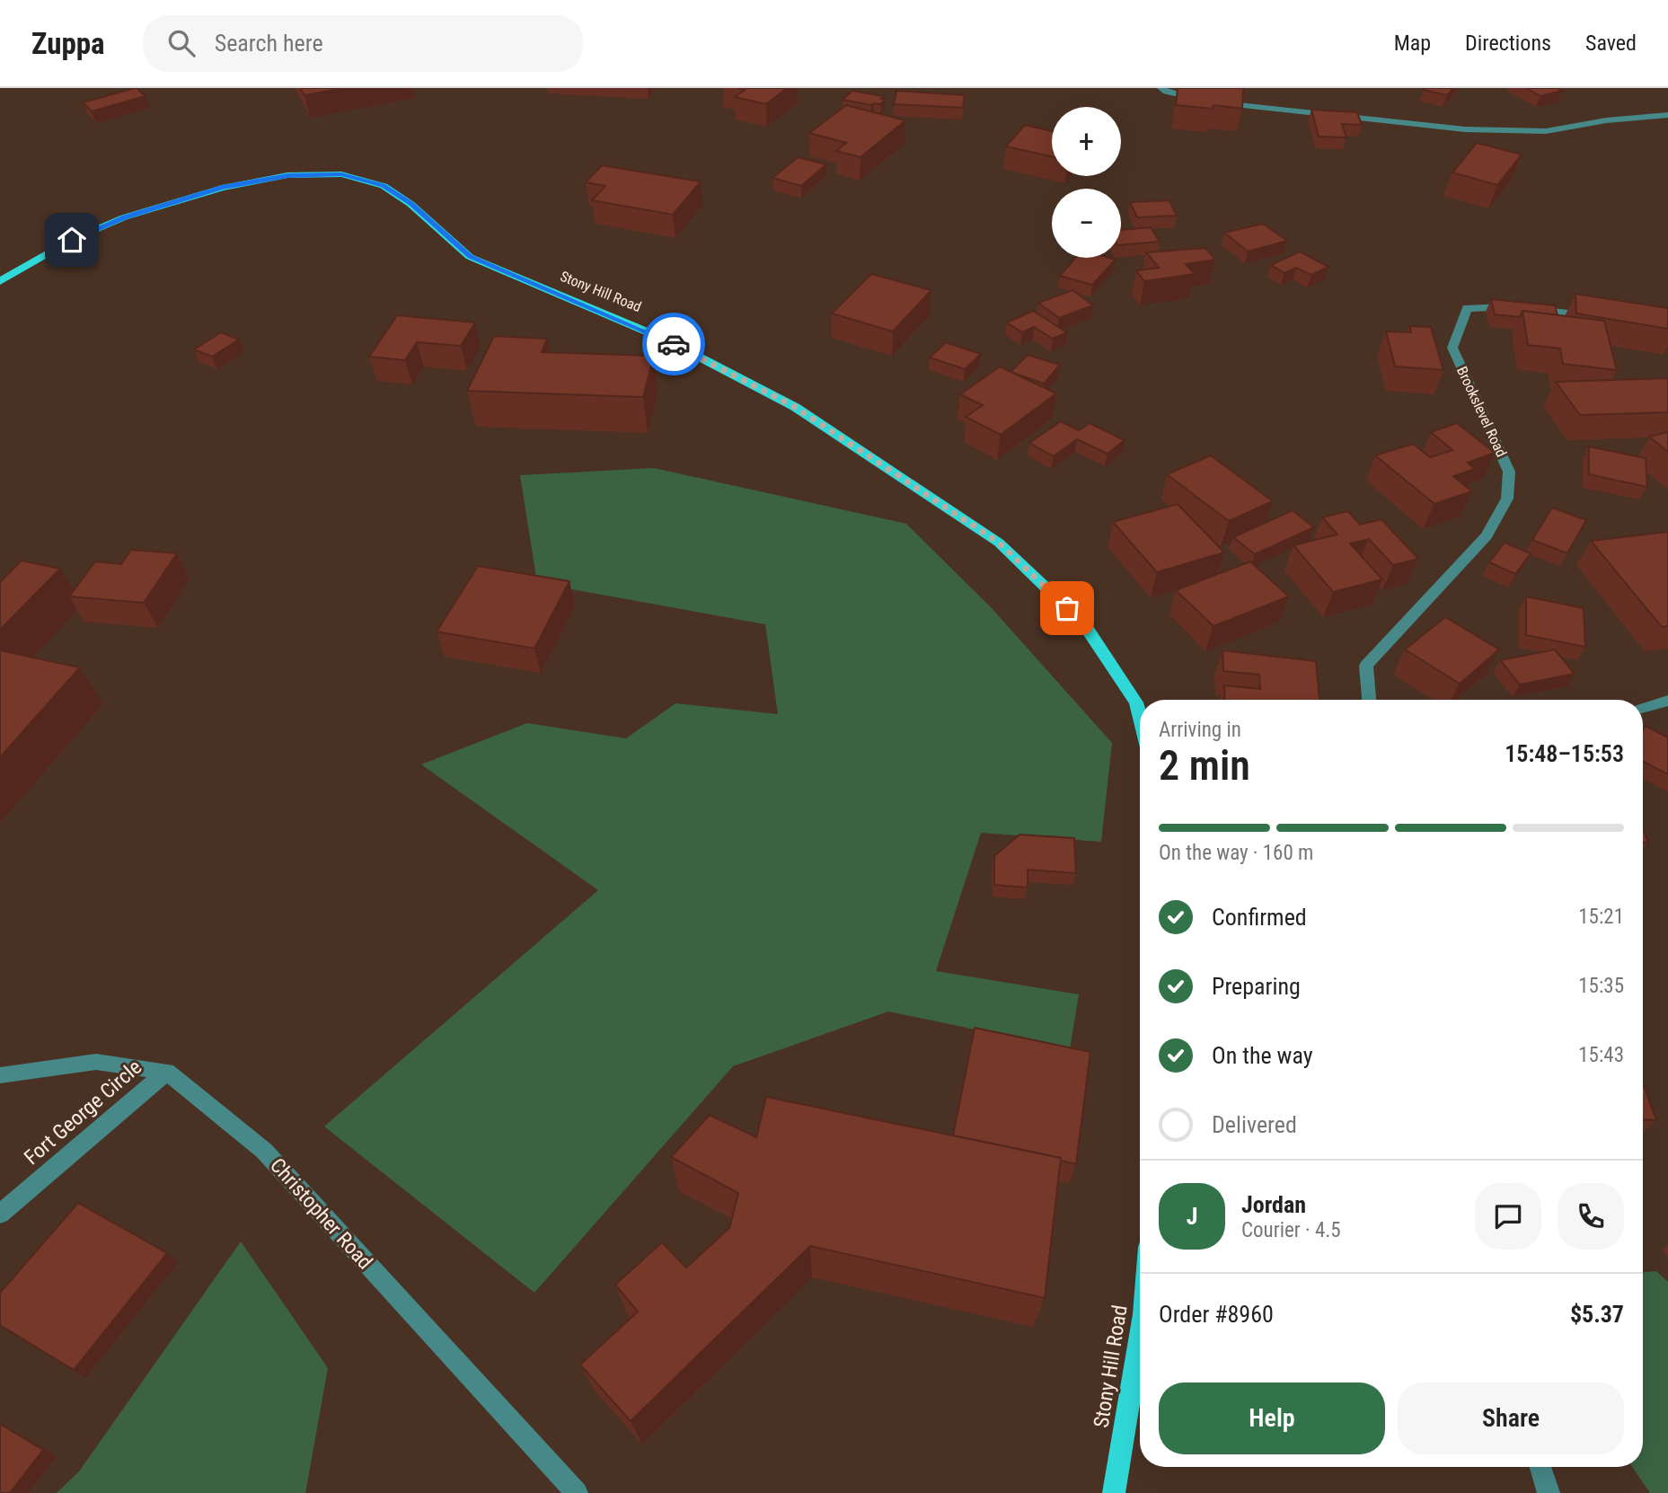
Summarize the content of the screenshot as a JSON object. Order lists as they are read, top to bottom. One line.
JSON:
{"streets":{"main road":["Stony Hill Road"],"street":["Brookslevel Road","Fort George Circle","Christopher Road"]},"crossings":[["Fort George Circle","Christopher Road"]],"page":{"header":"Zuppa","search":"Search here","nav":["Map","Directions","Saved"],"map_buttons":["+","−"],"heading":["2 min","Arriving in","15:48–15:53"],"panel":["Jordan","Courier · 4.5","Order #8960","$5.37"],"bar":"On the way · 160 m","list":[["Confirmed","15:21"],["Preparing","15:35"],["On the way","15:43"],"Delivered"],"round":"J","buttons":["Help","Share"]}}
